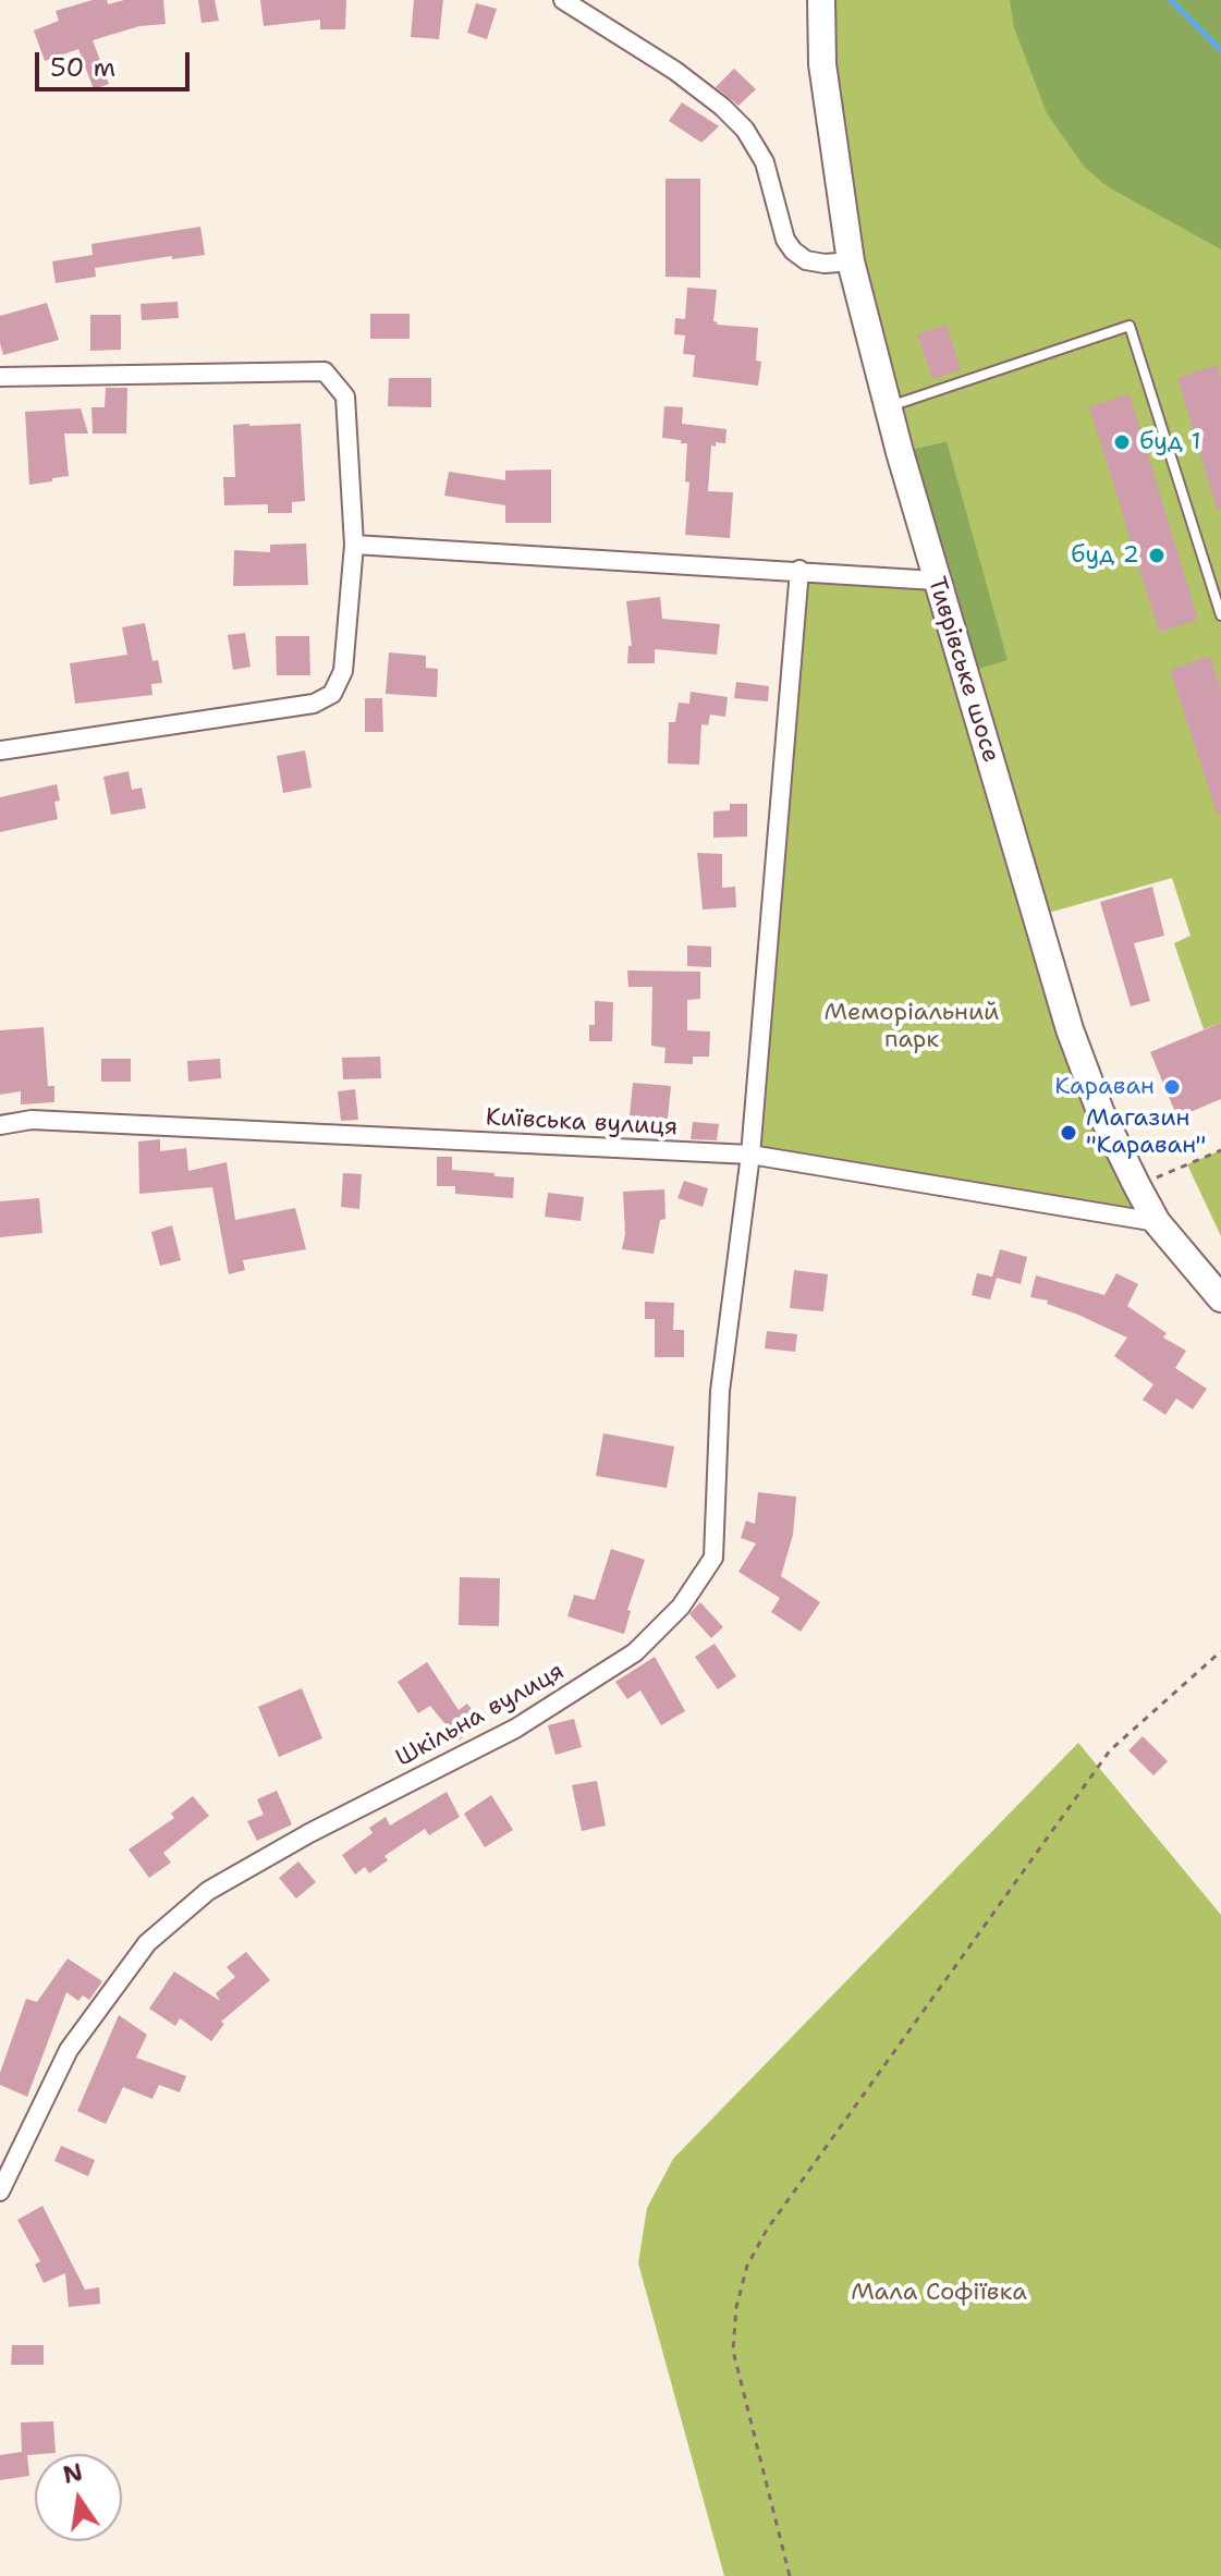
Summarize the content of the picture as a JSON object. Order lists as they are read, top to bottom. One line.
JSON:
{"streets":{"main road":["Тиврівське шосе"],"street":["Київська вулиця","Шкільна вулиця"]},"crossings":[["Тиврівське шосе","Київська вулиця"],["Київська вулиця","Шкільна вулиця"]],"parks":["Меморіальний парк","Мала Софіївка"],"places":["буд 1","буд 2","Караван","Магазин \"Караван\""],"scale_bar":"50 m","north":"top"}
